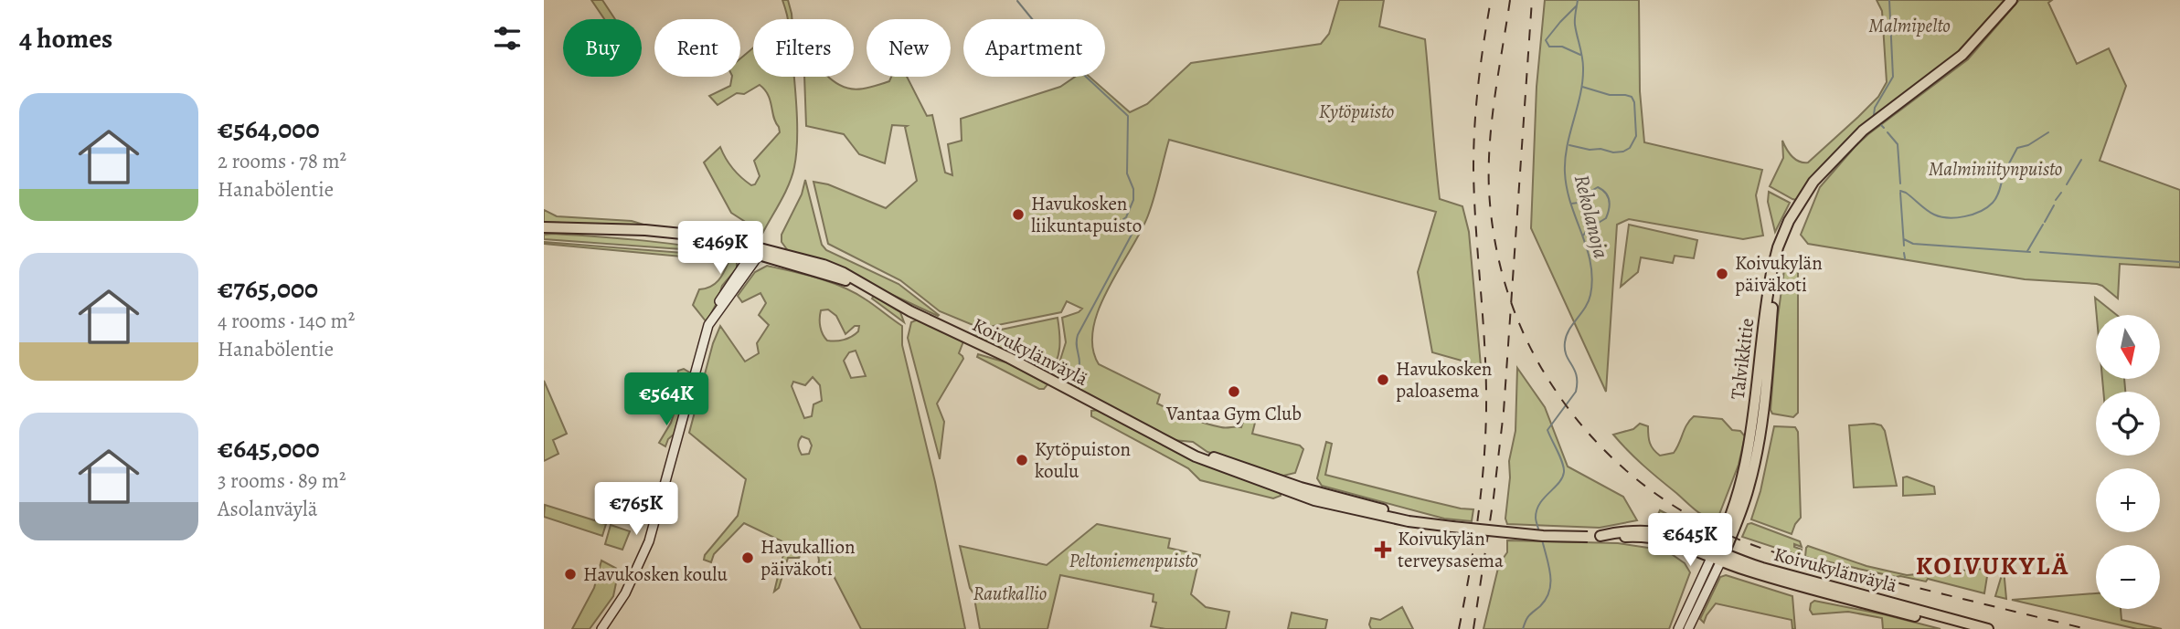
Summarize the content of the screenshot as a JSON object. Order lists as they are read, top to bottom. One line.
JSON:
{"streets":{"main road":["Koivukylänväylä","Talvikkitie"]},"crossings":[["Koivukylänväylä","Talvikkitie"]],"districts":["KOIVUKYLÄ"],"water":["Rekolanoja"],"parks":["Malmipelto","Kytöpuisto","Malminiitynpuisto","Peltoniemenpuisto","Rautkallio"],"places":{"other":["Havukosken liikuntapuisto","Koivukylän päiväkoti","Havukosken paloasema","Vantaa Gym Club","Kytöpuiston koulu","Havukallion päiväkoti","Havukosken koulu"],"health":["Koivukylän terveysasema"]},"north":"bottom","page":{"heading":"4 homes","chip":["Buy","Rent","Filters","New","Apartment"],"list":[{"name":"€564,000","note":"2 rooms · 78 m² · Hanabölentie"},{"name":"€765,000","note":"4 rooms · 140 m² · Hanabölentie"},{"name":"€645,000","note":"3 rooms · 89 m² · Asolanväylä"}],"price":["€469K","€564K","€765K","€645K"],"map_buttons":["+","−"]}}
